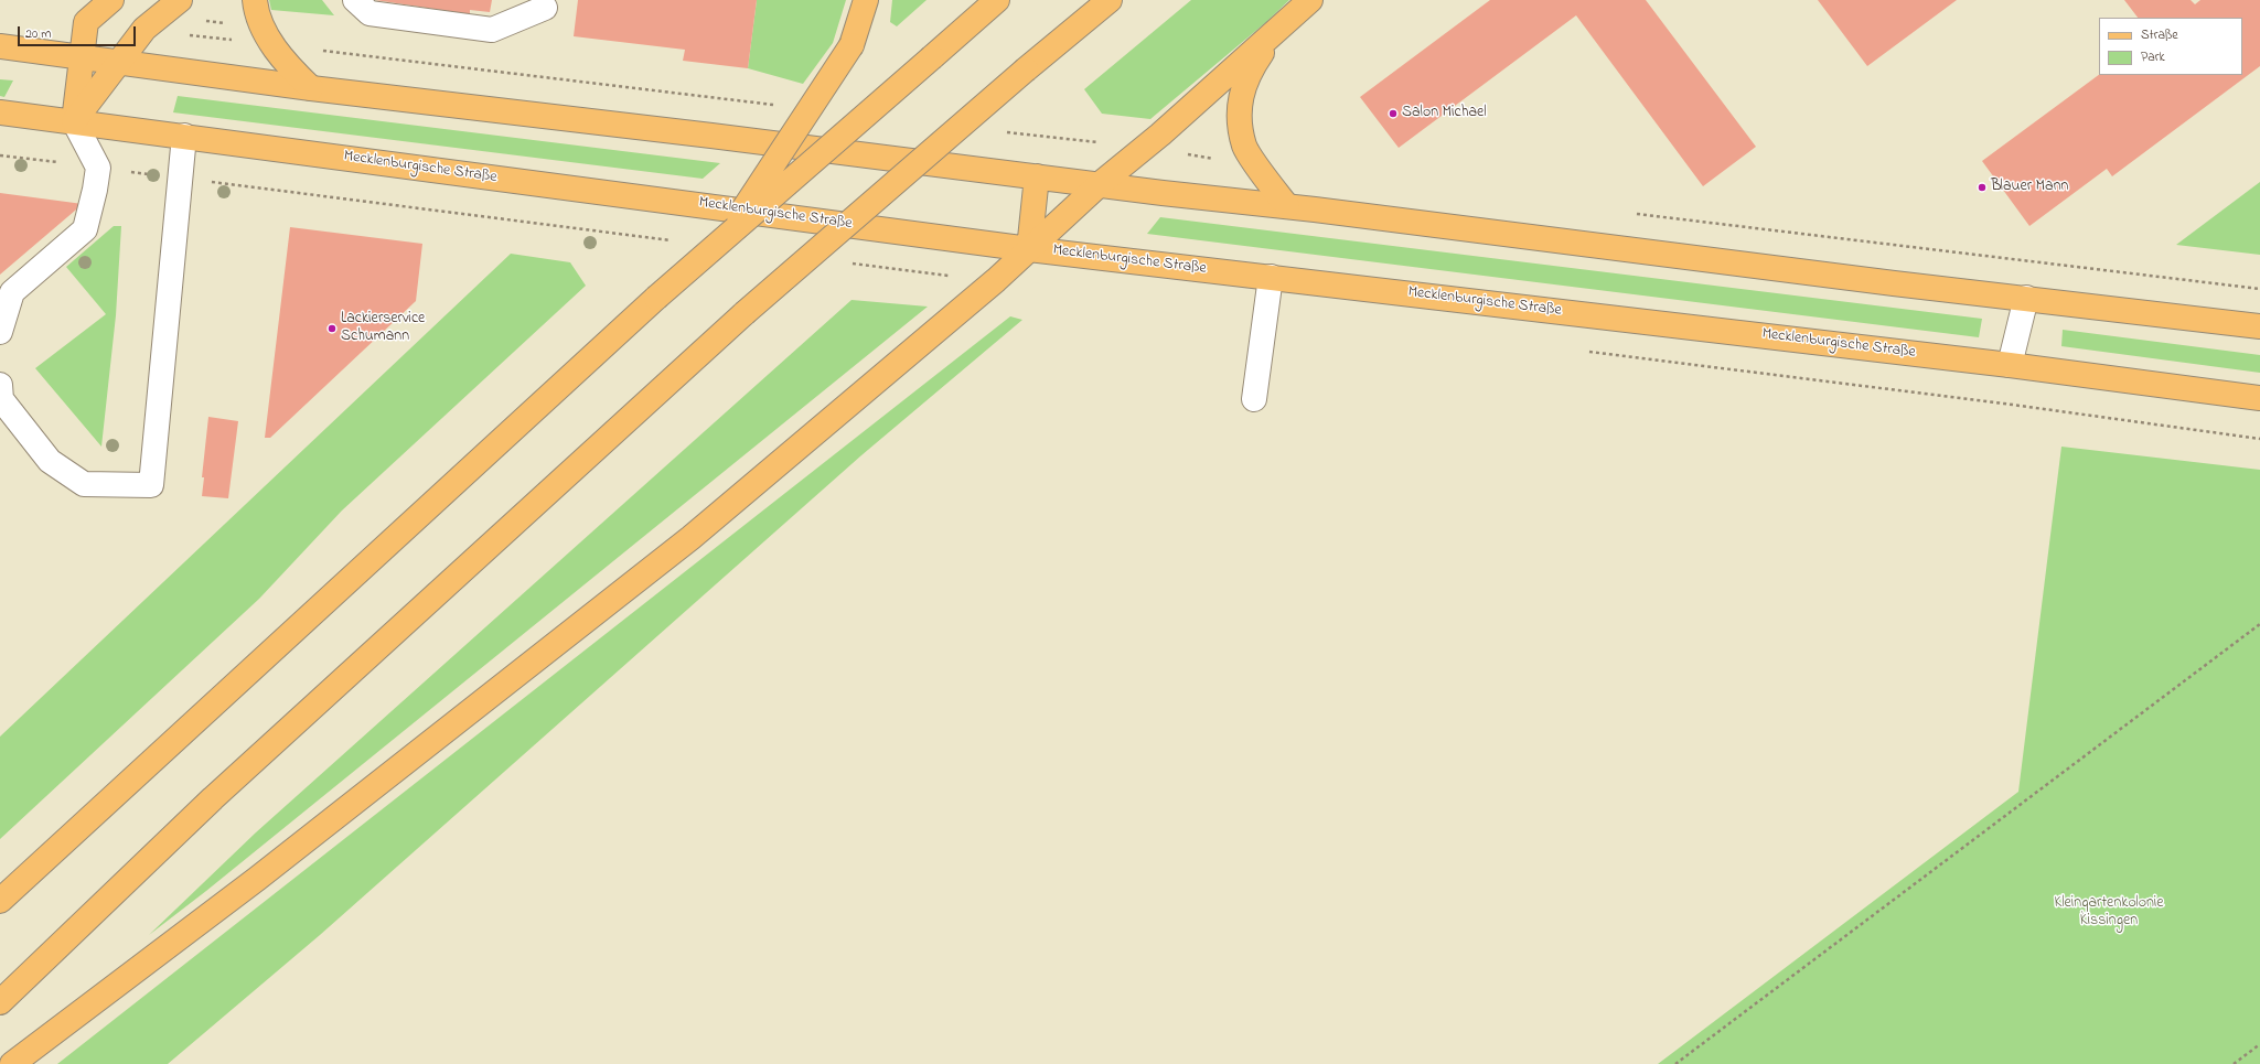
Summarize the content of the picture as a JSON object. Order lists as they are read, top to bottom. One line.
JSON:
{"streets":{"main road":["Mecklenburgische Straße"]},"parks":["Kleingartenkolonie Kissingen"],"places":["Salon Michael","Blauer Mann","Lackierservice Schumann"],"legend":["Straße","Park"],"scale_bar":"20 m"}
